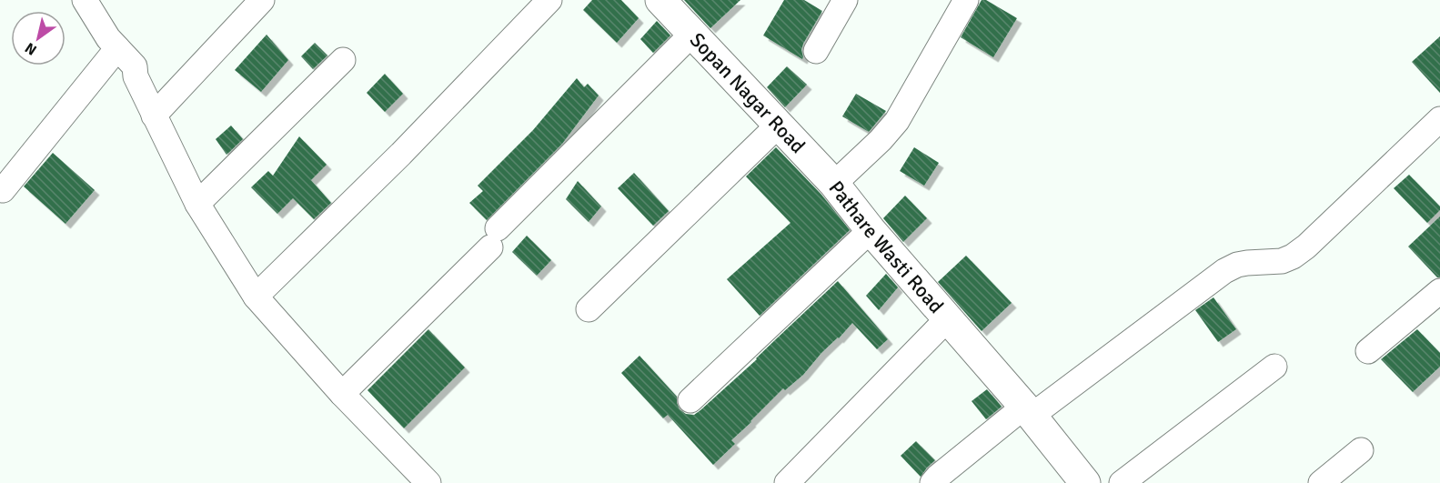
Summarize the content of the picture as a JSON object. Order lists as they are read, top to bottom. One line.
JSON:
{"streets":{"street":["Sopan Nagar Road","Pathare Wasti Road"]},"crossings":[["Sopan Nagar Road","Pathare Wasti Road"]],"north":"bottom left"}
